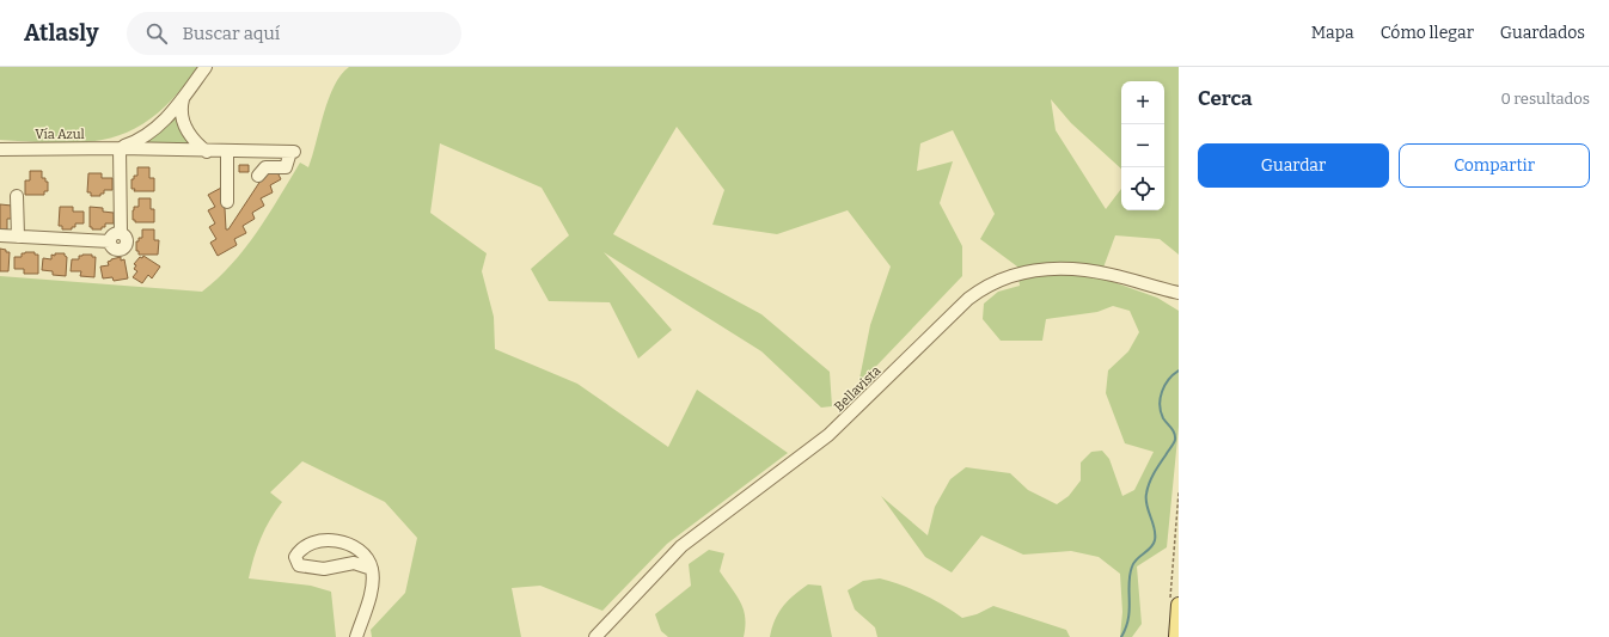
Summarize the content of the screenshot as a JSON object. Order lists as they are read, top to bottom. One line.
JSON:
{"streets":{"street":["Vía Azul","Bellavista"]},"page":{"header":"Atlasly","search":"Buscar aquí","nav":["Mapa","Cómo llegar","Guardados"],"heading":["Cerca","0 resultados"],"map_buttons":["+","−"],"buttons":["Guardar","Compartir"]}}
